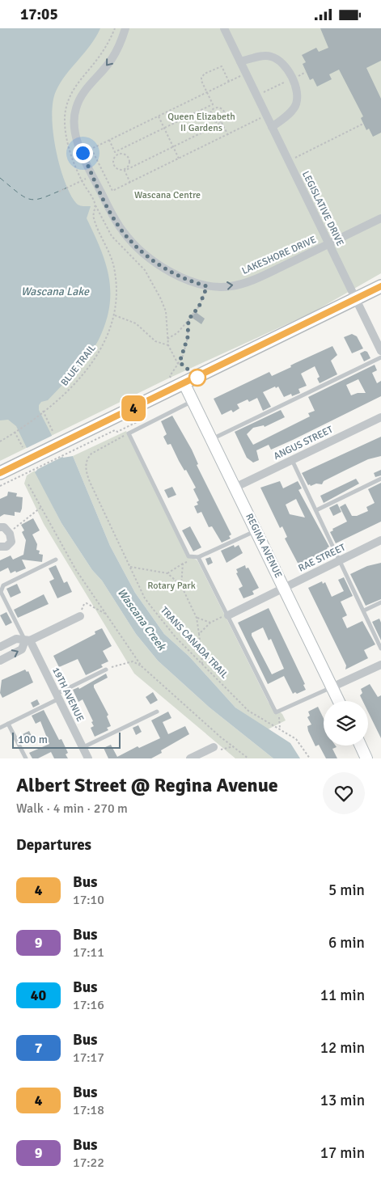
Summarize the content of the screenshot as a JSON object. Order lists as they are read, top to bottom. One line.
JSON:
{"streets":{"street":["LEGISLATIVE DRIVE","LAKESHORE DRIVE","ANGUS STREET","REGINA AVENUE","RAE STREET","19TH AVENUE"],"path":["BLUE TRAIL","TRANS CANADA TRAIL"]},"crossings":[["LEGISLATIVE DRIVE","LAKESHORE DRIVE"],["ANGUS STREET","REGINA AVENUE"],["REGINA AVENUE","RAE STREET"]],"water":["Wascana Lake","Wascana Creek"],"parks":["Queen Elizabeth II Gardens","Wascana Centre","Rotary Park"],"lines":["bus line 4"],"scale_bar":"100 m","page":{"status":"17:05","on_map":"4","scale":"100 m","heading":[["Albert Street @ Regina Avenue","Walk · 4 min · 270 m"],"Departures"],"list":[{"mark":"4","name":"Bus","note":"17:10","value":"5 min"},{"mark":"9","name":"Bus","note":"17:11","value":"6 min"},{"mark":"40","name":"Bus","note":"17:16","value":"11 min"},{"mark":"7","name":"Bus","note":"17:17","value":"12 min"},{"mark":"4","name":"Bus","note":"17:18","value":"13 min"},{"mark":"9","name":"Bus","note":"17:22","value":"17 min"}]}}
